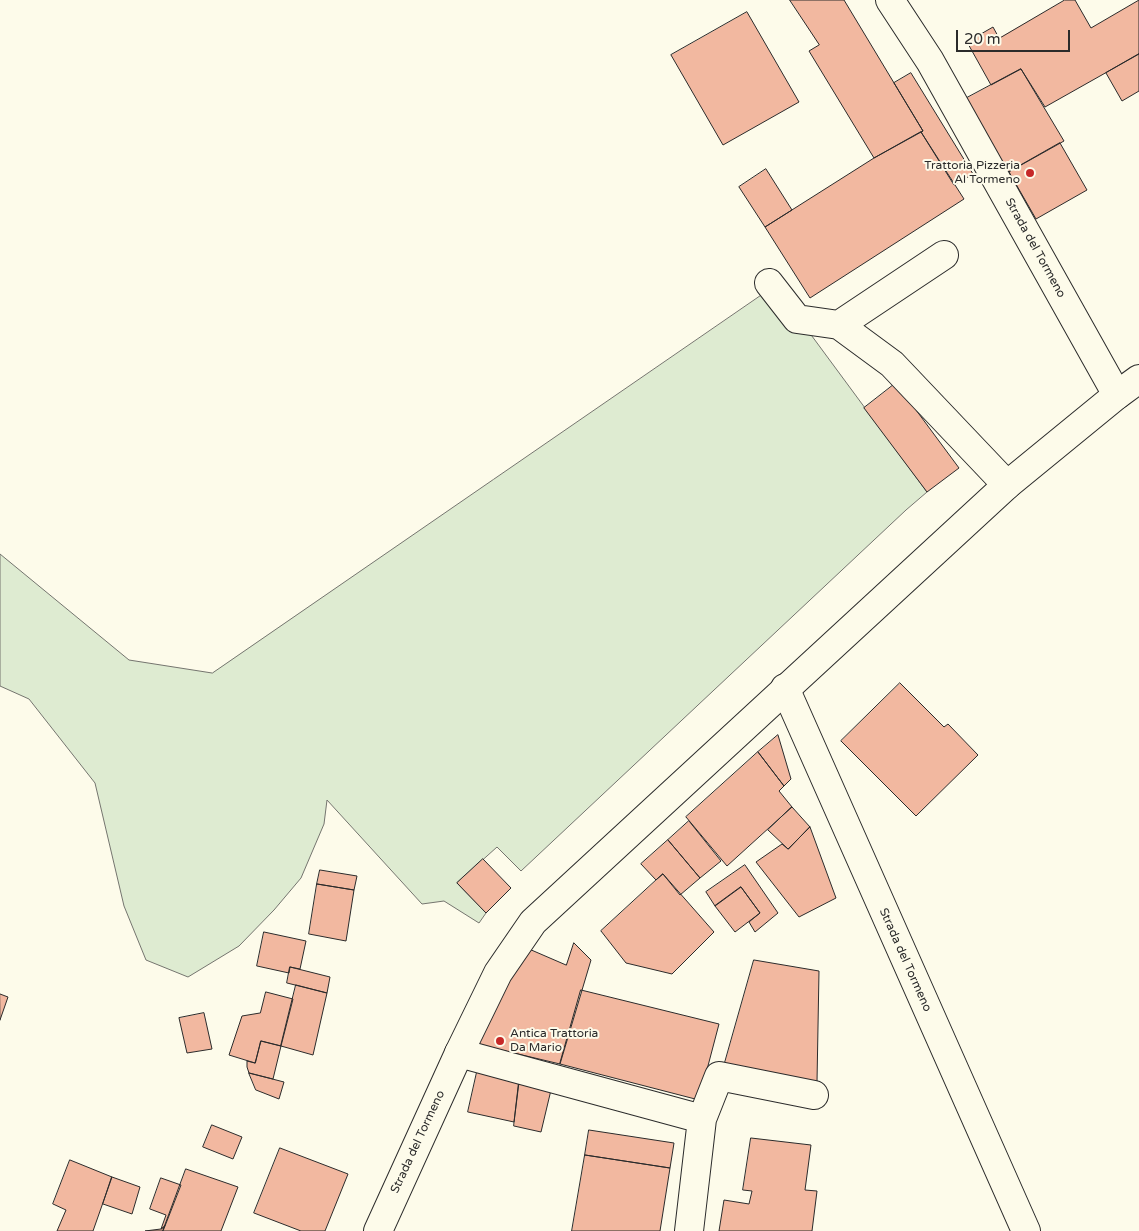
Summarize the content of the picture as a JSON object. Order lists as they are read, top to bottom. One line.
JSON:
{"streets":{"street":["Strada del Tormeno"]},"places":["Trattoria Pizzeria Al Tormeno","Antica Trattoria Da Mario"],"scale_bar":"20 m"}
